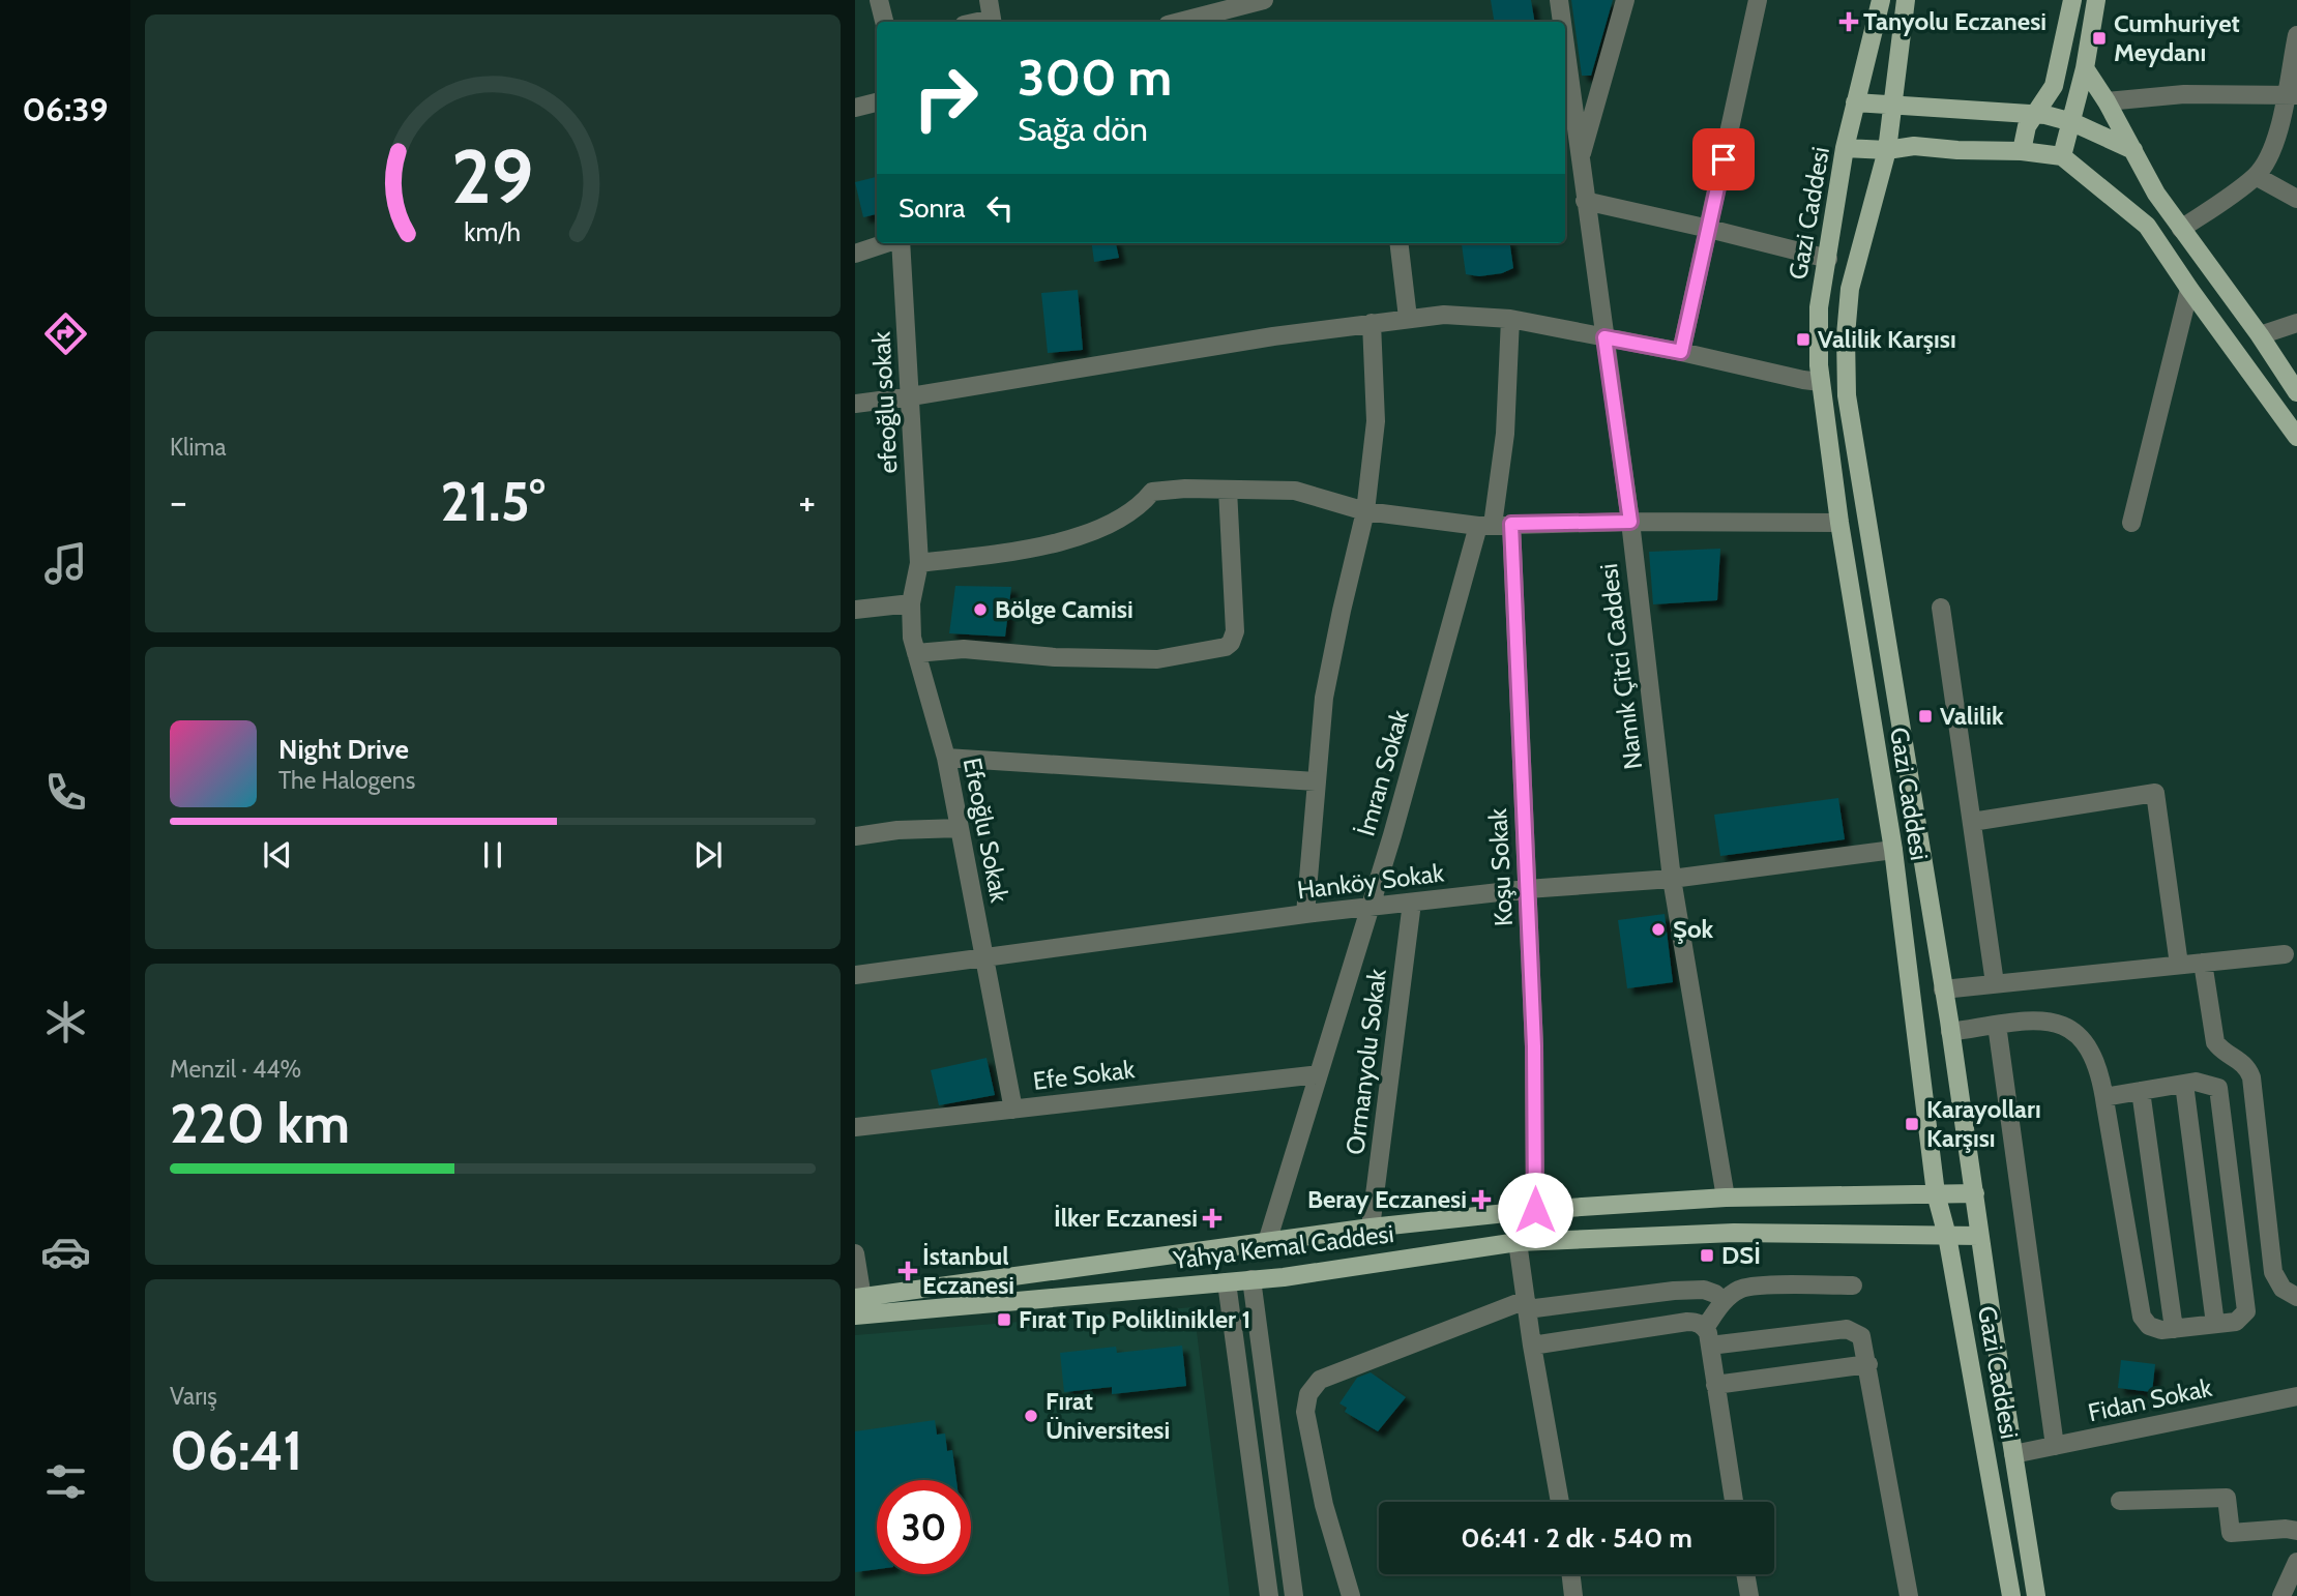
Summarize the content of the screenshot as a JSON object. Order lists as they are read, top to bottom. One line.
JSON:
{"streets":{"main road":["Gazi Caddesi","Yahya Kemal Caddesi"],"street":["efeoğlu sokak","Namık Çitci Caddesi","İmran Sokak","Efeoğlu Sokak","Koşu Sokak","Hanköy Sokak","Ormanyolu Sokak","Efe Sokak","Fidan Sokak"]},"crossings":[["Gazi Caddesi","Hanköy Sokak"],["Gazi Caddesi","Yahya Kemal Caddesi"],["Gazi Caddesi","Fidan Sokak"],["efeoğlu sokak","Efeoğlu Sokak"],["Namık Çitci Caddesi","Hanköy Sokak"],["Namık Çitci Caddesi","Yahya Kemal Caddesi"],["İmran Sokak","Koşu Sokak"],["İmran Sokak","Hanköy Sokak"],["İmran Sokak","Efe Sokak"],["İmran Sokak","Yahya Kemal Caddesi"],["Efeoğlu Sokak","Hanköy Sokak"],["Efeoğlu Sokak","Efe Sokak"],["Koşu Sokak","Hanköy Sokak"],["Koşu Sokak","Yahya Kemal Caddesi"],["Hanköy Sokak","Ormanyolu Sokak"],["Ormanyolu Sokak","Yahya Kemal Caddesi"]],"places":{"health":["Tanyolu Eczanesi","Beray Eczanesi","İlker Eczanesi","İstanbul Eczanesi"],"transit":["Cumhuriyet Meydanı","Valilik Karşısı","Valilik","Karayolları Karşısı","DSİ","Fırat Tıp Poliklinikler 1"],"other":["Bölge Camisi","Şok","Fırat Üniversitesi"]},"page":{"tabs":"06:39","turn":["300 m","Sağa dön"],"then":"Sonra","tile":["Klima",["Menzil · 44%","220 km"],["Varış","06:41"]],"heat":["−","21.5°","+"],"song":["Night Drive","The Halogens"],"limit":"30","trip":"06:41 · 2 dk · 540 m","gauge":["29","km/h"]}}
